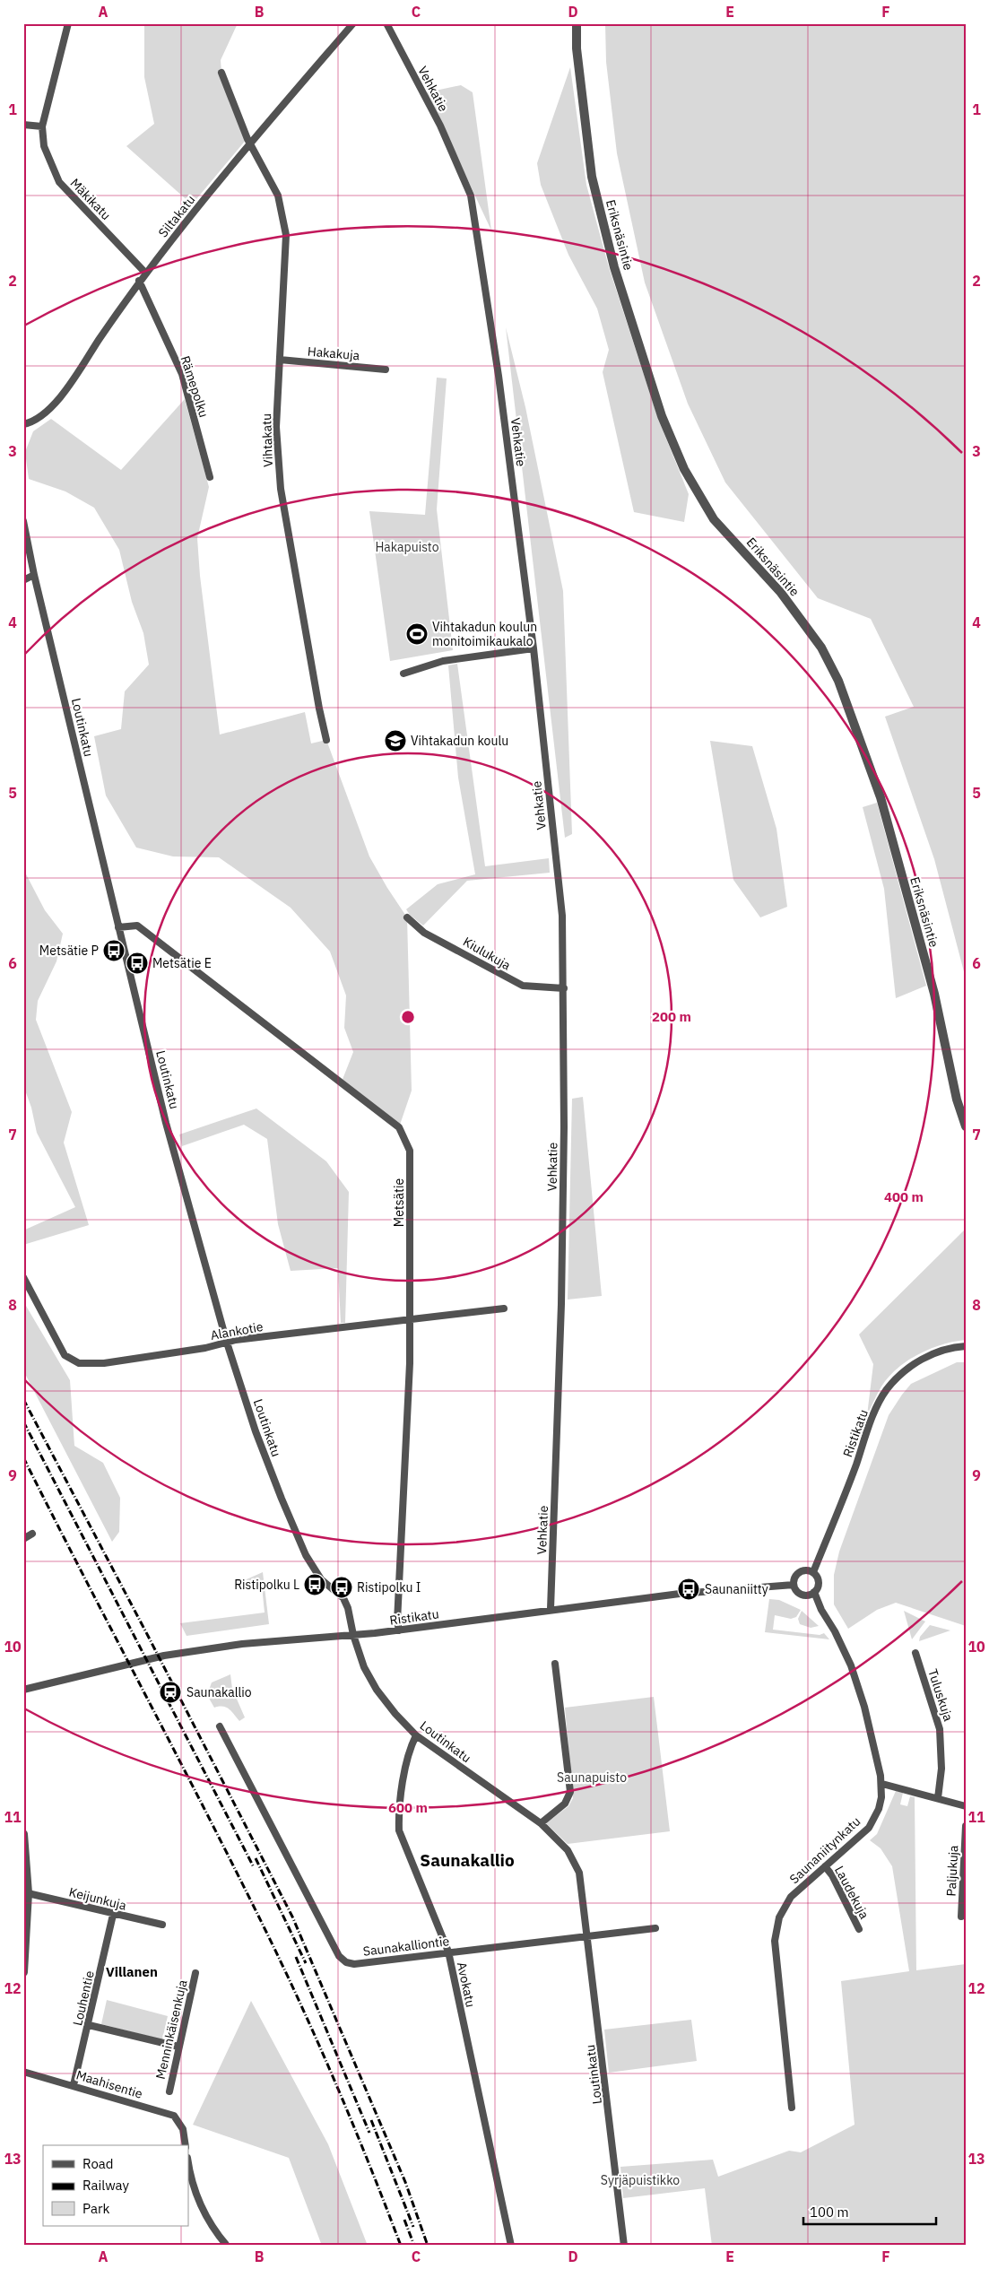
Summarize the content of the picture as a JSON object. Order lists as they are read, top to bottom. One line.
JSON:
{"streets":{"street":["Vehkatie","Mäkikatu","Siltakatu","Eriksnäsintie","Hakakuja","Rämepolku","Vihtakatu","Loutinkatu","Kiulukuja","Metsätie","Alankotie","Ristikatu","Tuluskuja","Saunaniitynkatu","Paljukuja","Laudekuja","Keijunkuja","Saunakalliontie","Avokatu","Louhentie","Menninkäisenkuja","Maahisentie"]},"crossings":[["Vehkatie","Kiulukuja"],["Vehkatie","Ristikatu"],["Mäkikatu","Siltakatu"],["Siltakatu","Rämepolku"],["Siltakatu","Vihtakatu"],["Hakakuja","Vihtakatu"],["Loutinkatu","Metsätie"],["Loutinkatu","Alankotie"],["Loutinkatu","Ristikatu"],["Loutinkatu","Saunakalliontie"],["Loutinkatu","Avokatu"],["Metsätie","Alankotie"],["Metsätie","Ristikatu"],["Ristikatu","Saunaniitynkatu"],["Saunaniitynkatu","Laudekuja"],["Keijunkuja","Louhentie"],["Saunakalliontie","Avokatu"],["Louhentie","Maahisentie"]],"districts":["Saunakallio","Villanen"],"parks":["Hakapuisto","Saunapuisto","Syrjäpuistikko"],"places":{"sports":["Vihtakadun koulun monitoimikaukalo"],"school or university":["Vihtakadun koulu"],"bus stop":["Metsätie P","Metsätie E","Ristipolku L","Ristipolku I","Saunaniitty"],"station":["Saunakallio"]},"legend":["Road","Railway","Park"],"scale_bar":"100 m","grid":{"columns":["A","B","C","D","E","F"],"rows":["1","2","3","4","5","6","7","8","9","10","11","12","13"]},"rings":["200 m","400 m","600 m"]}
